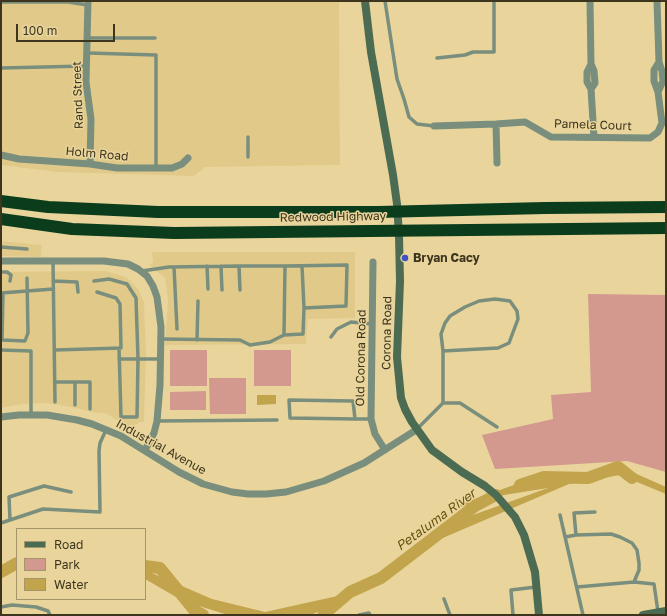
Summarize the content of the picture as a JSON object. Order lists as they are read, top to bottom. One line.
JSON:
{"streets":{"highway":["Redwood Highway"],"main road":["Corona Road"],"street":["Rand Street","Pamela Court","Holm Road","Old Corona Road","Industrial Avenue"]},"crossings":[["Rand Street","Holm Road"],["Corona Road","Industrial Avenue"],["Old Corona Road","Industrial Avenue"]],"water":["Petaluma River"],"places":["Bryan Cacy"],"legend":["Road","Park","Water"],"scale_bar":"100 m"}
